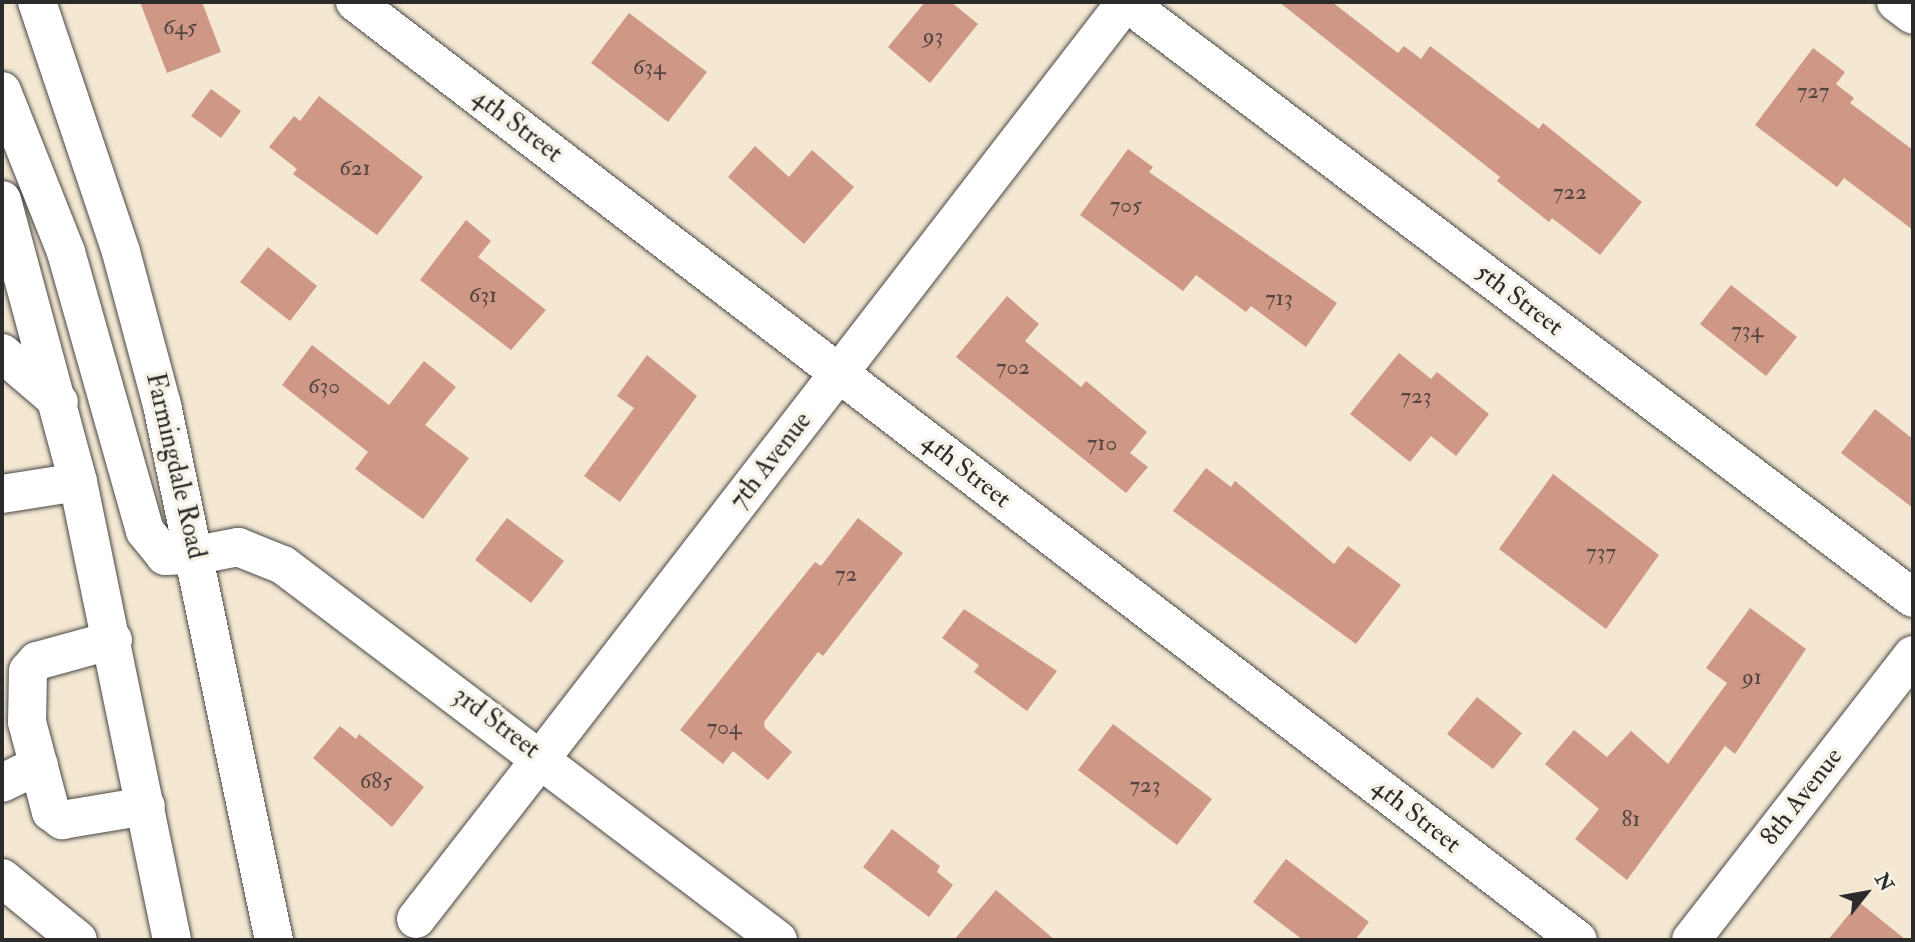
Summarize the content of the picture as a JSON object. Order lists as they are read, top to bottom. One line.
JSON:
{"streets":{"street":["4th Street","5th Street","7th Avenue","Farmingdale Road","3rd Street","8th Avenue"]},"crossings":[["4th Street","7th Avenue"],["5th Street","7th Avenue"],["7th Avenue","3rd Street"],["Farmingdale Road","3rd Street"]],"house_numbers":["645","93","634","727","621","722","705","631","713","734","702","630","723","710","737","72","91","704","685","723","81"],"north":"top right"}
